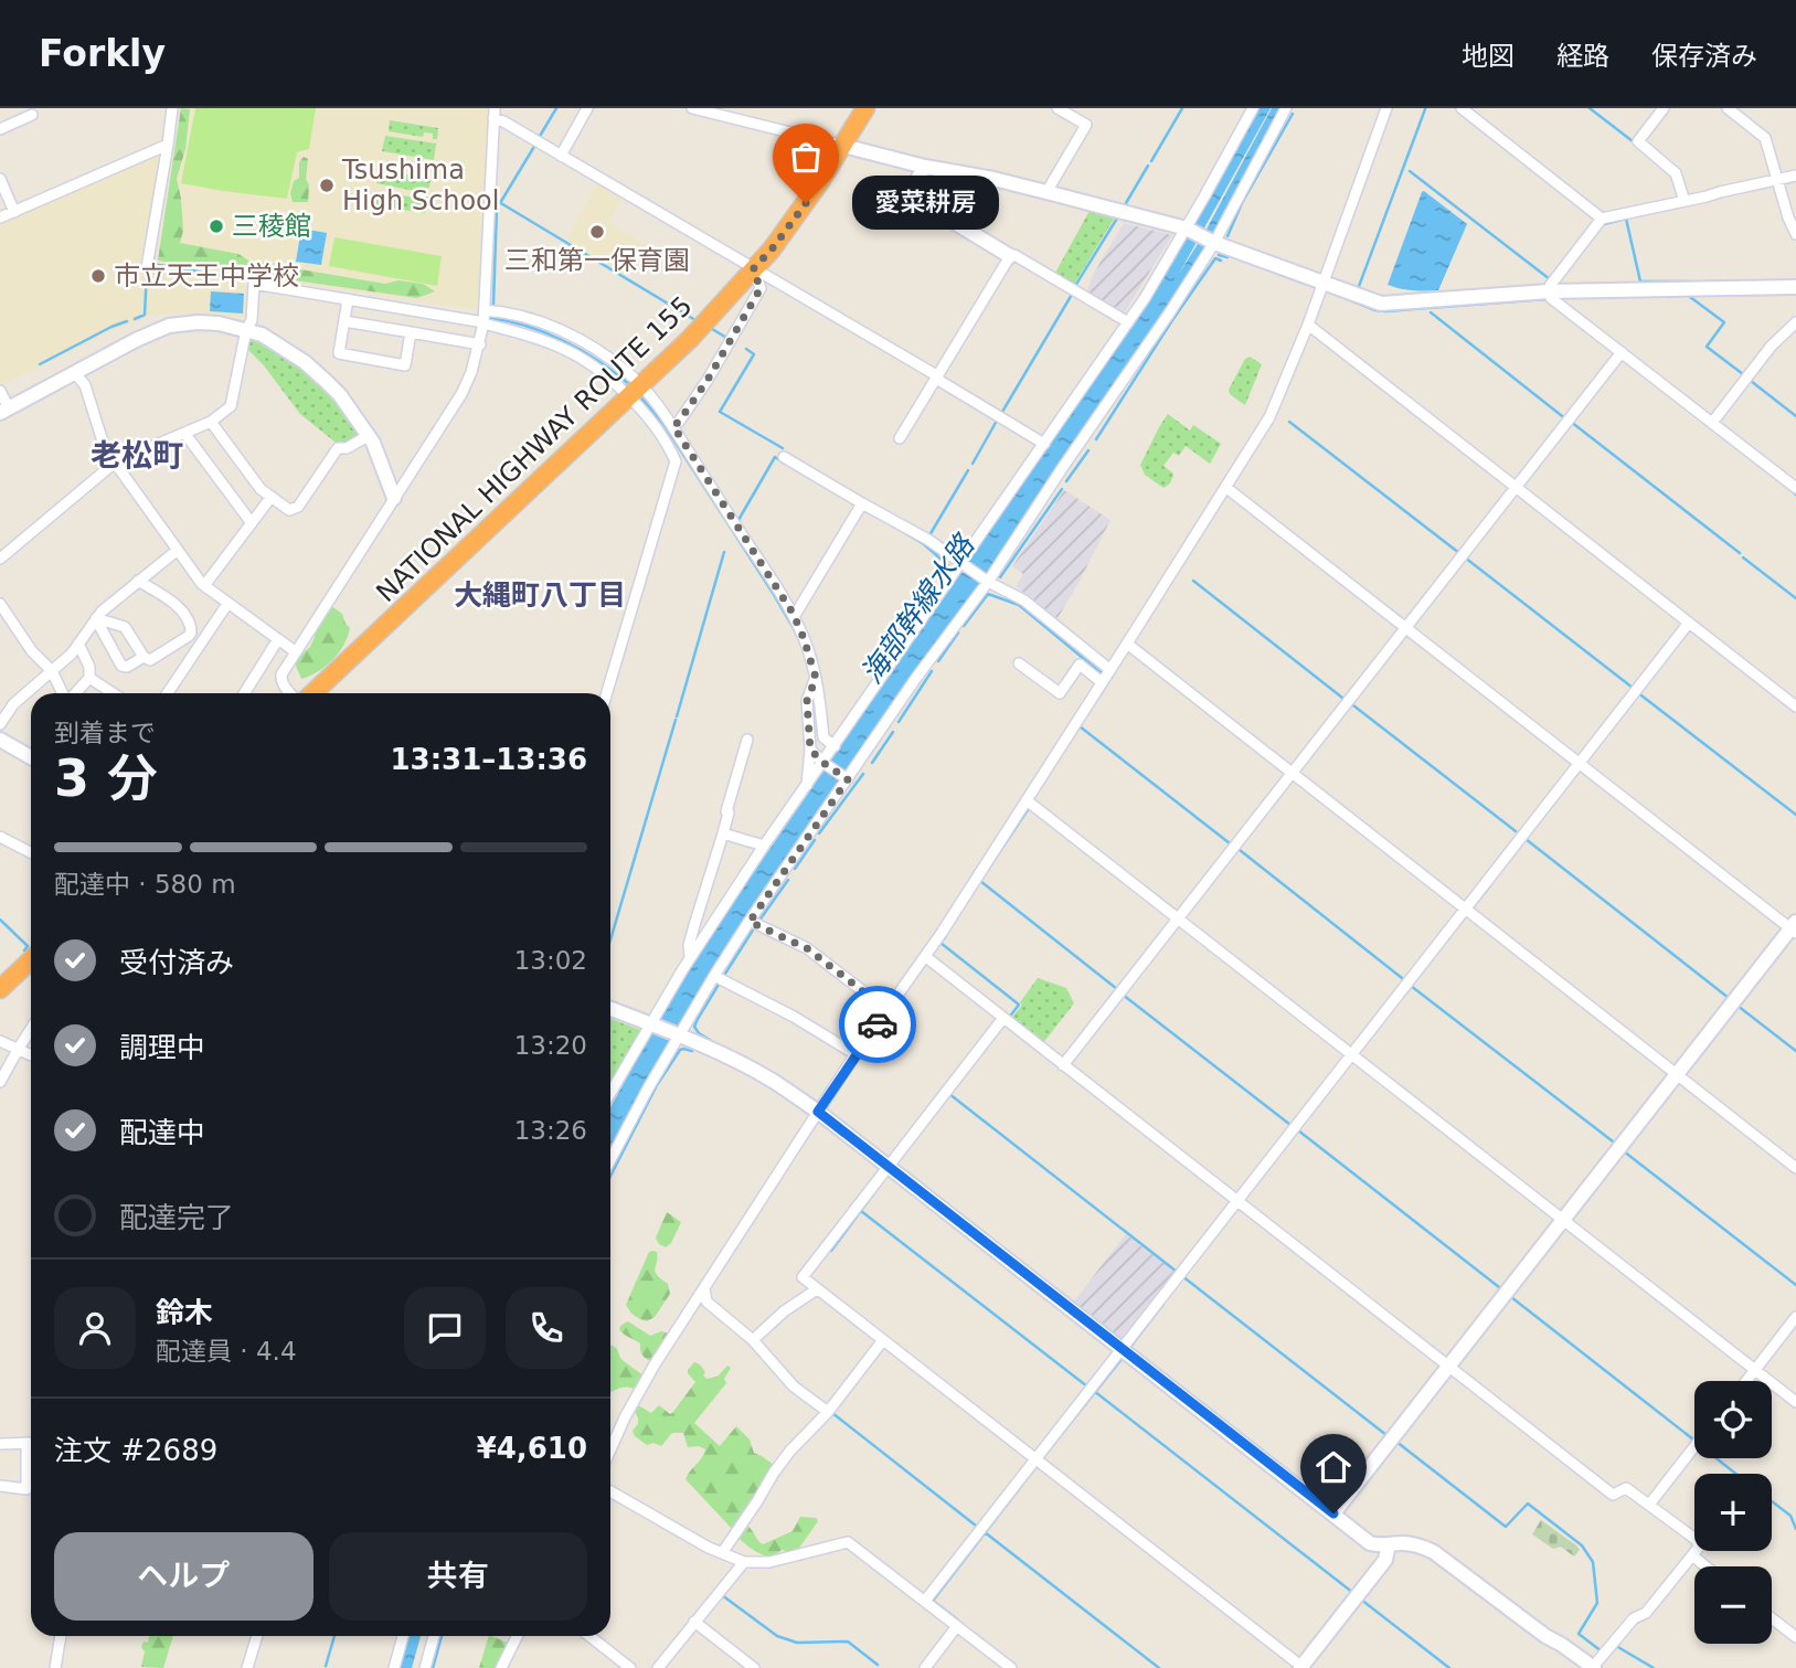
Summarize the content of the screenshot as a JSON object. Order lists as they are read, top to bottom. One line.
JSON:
{"streets":{"highway":["NATIONAL HIGHWAY ROUTE 155"]},"districts":["老松町","大縄町八丁目"],"water":["海部幹線水路"],"places":["Tsushima High School","愛菜耕房","三稜館","三和第一保育園","市立天王中学校"],"page":{"header":"Forkly","nav":["地図","経路","保存済み"],"bubble":"愛菜耕房","heading":["3 分","到着まで","13:31–13:36"],"panel":["鈴木","配達員 · 4.4","注文 #2689","¥4,610"],"bar":"配達中 · 580 m","list":[["受付済み","13:02"],["調理中","13:20"],["配達中","13:26"],"配達完了"],"map_buttons":["+","−"],"buttons":["ヘルプ","共有"]}}
